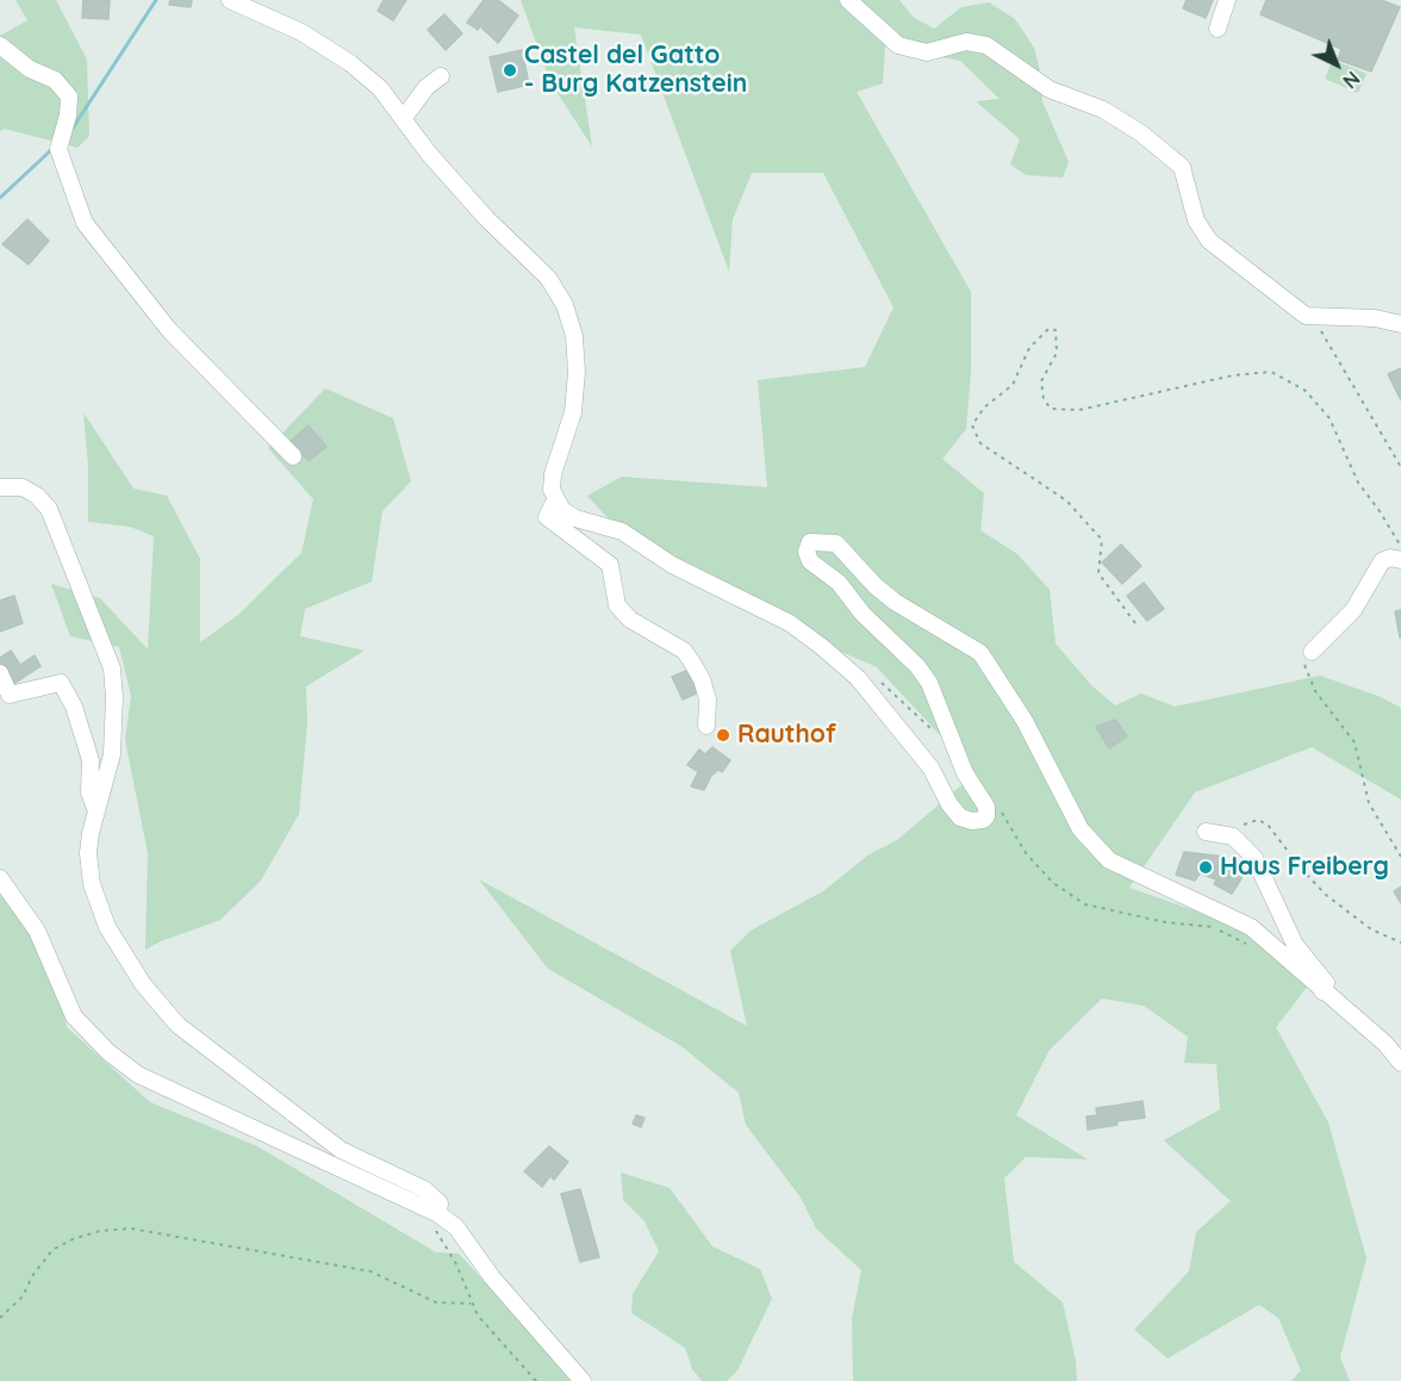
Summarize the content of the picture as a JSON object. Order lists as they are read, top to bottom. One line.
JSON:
{"places":["Castel del Gatto - Burg Katzenstein","Rauthof","Haus Freiberg"],"north":"bottom right"}
